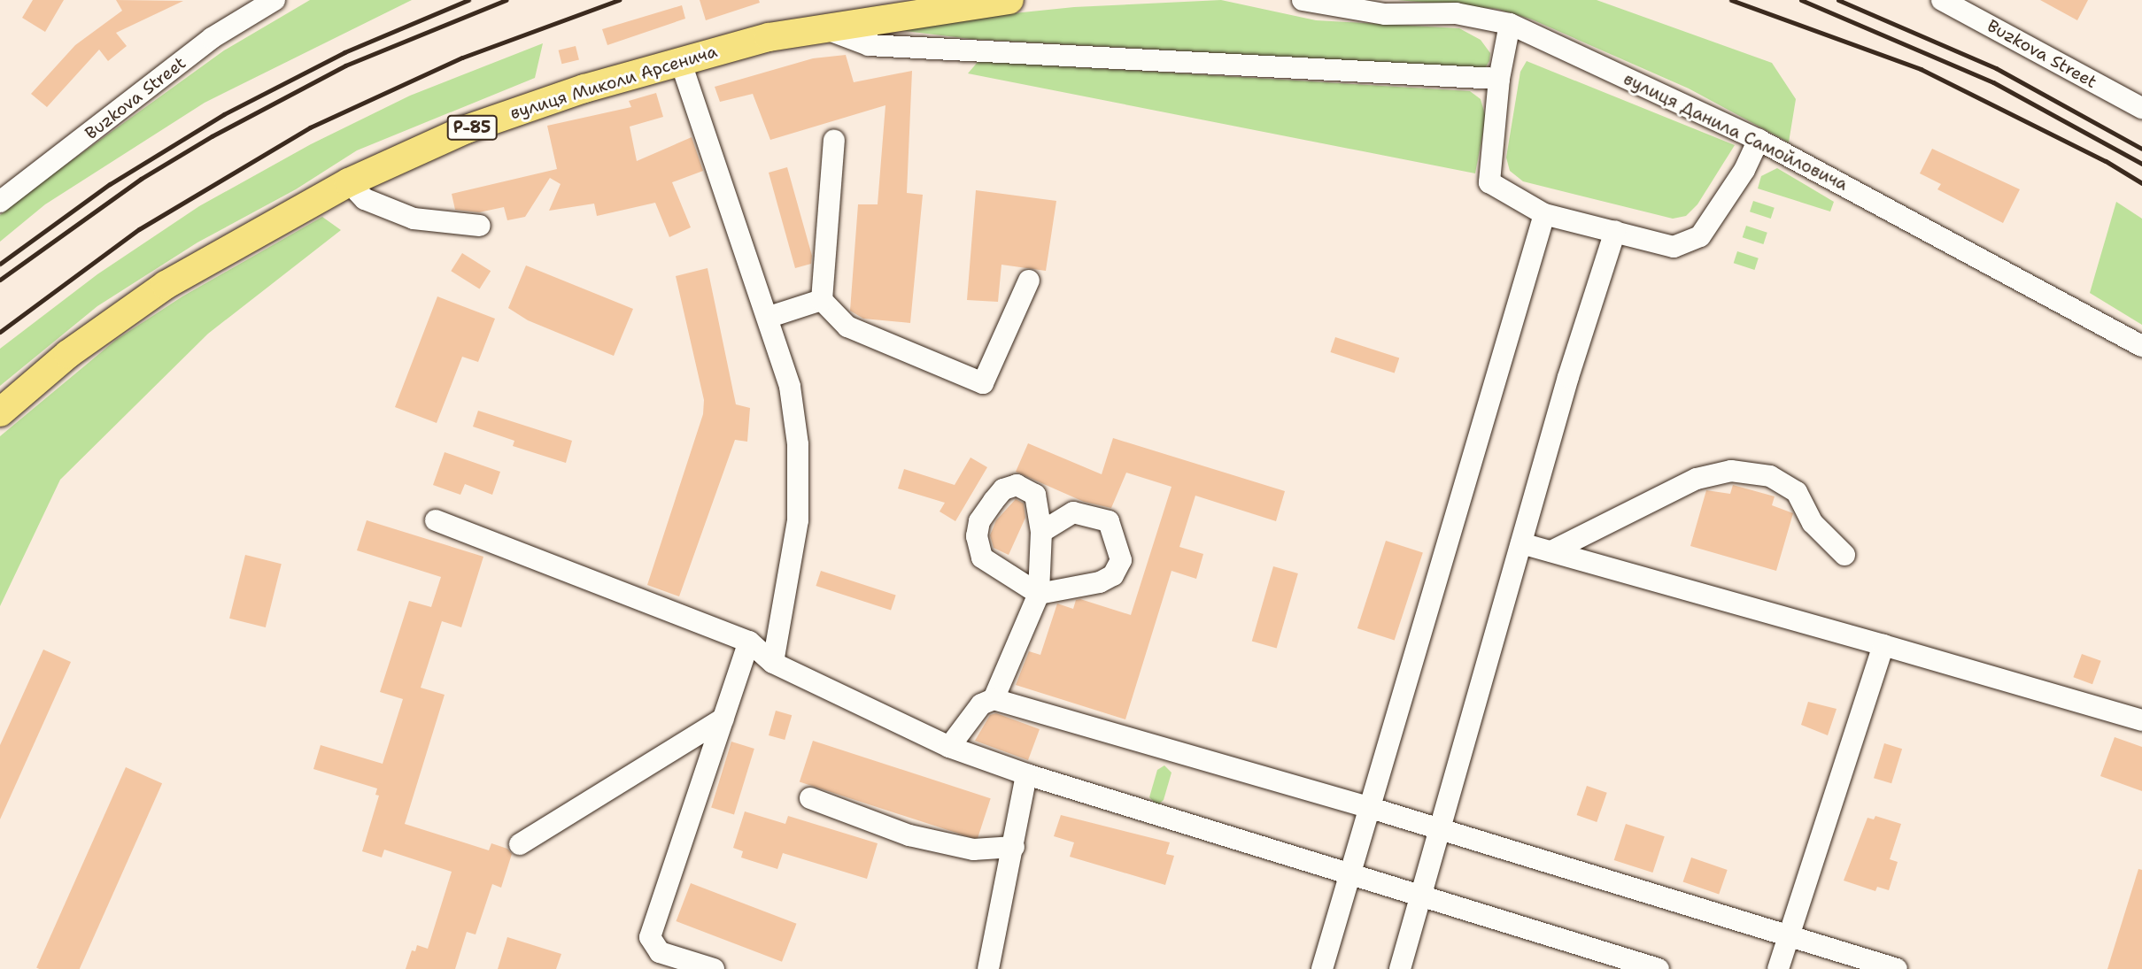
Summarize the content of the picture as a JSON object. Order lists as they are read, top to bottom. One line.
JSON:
{"streets":{"main road":["вулиця Миколи Арсенича","Р-85"],"street":["Buzkova Street","вулиця Данила Самойловича"]}}
